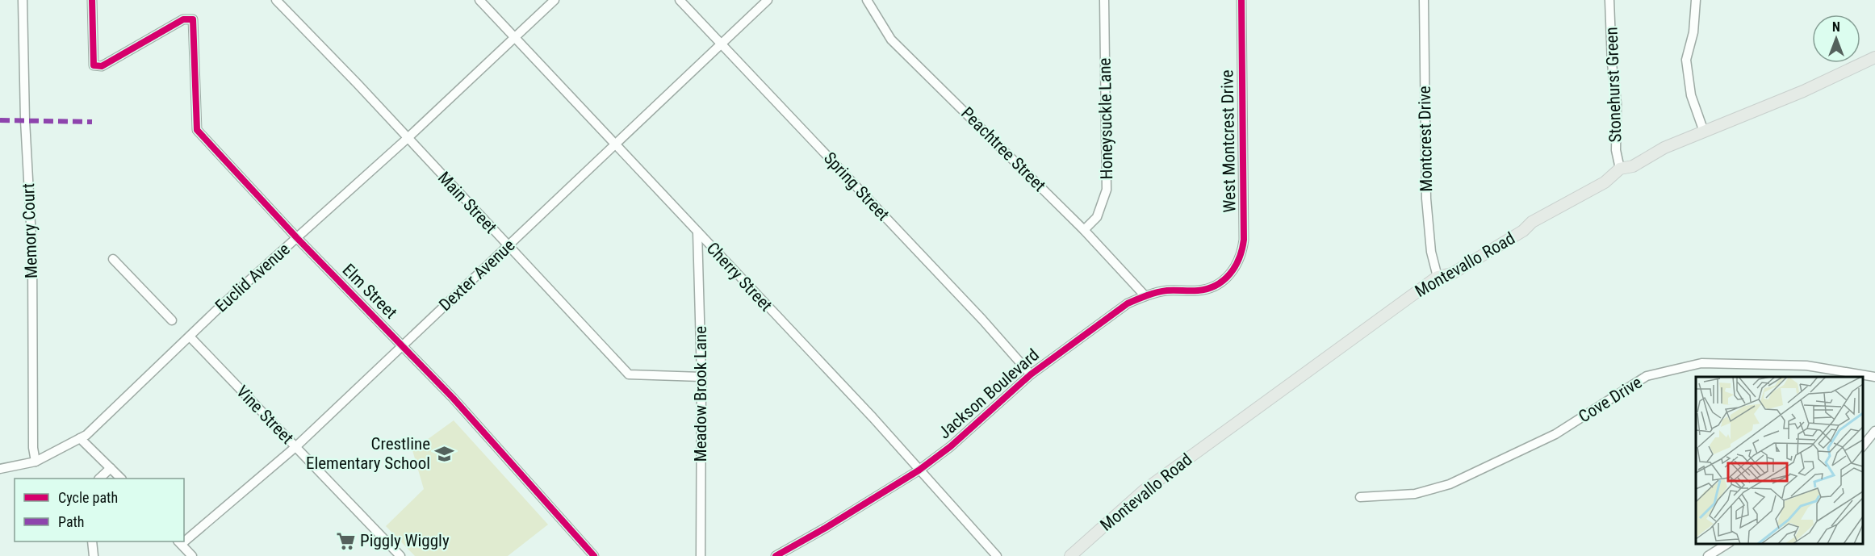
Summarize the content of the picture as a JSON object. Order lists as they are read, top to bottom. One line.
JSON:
{"streets":{"main road":["Montevallo Road"],"street":["Stonehurst Green","Honeysuckle Lane","Montcrest Drive","West Montcrest Drive","Peachtree Street","Spring Street","Main Street","Memory Court","Dexter Avenue","Cherry Street","Euclid Avenue","Elm Street","Meadow Brook Lane","Jackson Boulevard","Cove Drive","Vine Street"]},"crossings":[["Stonehurst Green","Montevallo Road"],["Honeysuckle Lane","Peachtree Street"],["Montcrest Drive","Montevallo Road"],["West Montcrest Drive","Jackson Boulevard"],["Peachtree Street","Jackson Boulevard"],["Spring Street","Dexter Avenue"],["Spring Street","Jackson Boulevard"],["Main Street","Dexter Avenue"],["Main Street","Euclid Avenue"],["Main Street","Meadow Brook Lane"],["Memory Court","Euclid Avenue"],["Dexter Avenue","Cherry Street"],["Dexter Avenue","Elm Street"],["Dexter Avenue","Vine Street"],["Cherry Street","Euclid Avenue"],["Cherry Street","Meadow Brook Lane"],["Cherry Street","Jackson Boulevard"],["Euclid Avenue","Elm Street"],["Euclid Avenue","Vine Street"]],"places":{"school or university":["Crestline Elementary School"],"supermarket":["Piggly Wiggly"]},"legend":["Cycle path","Path"],"north":"top"}
